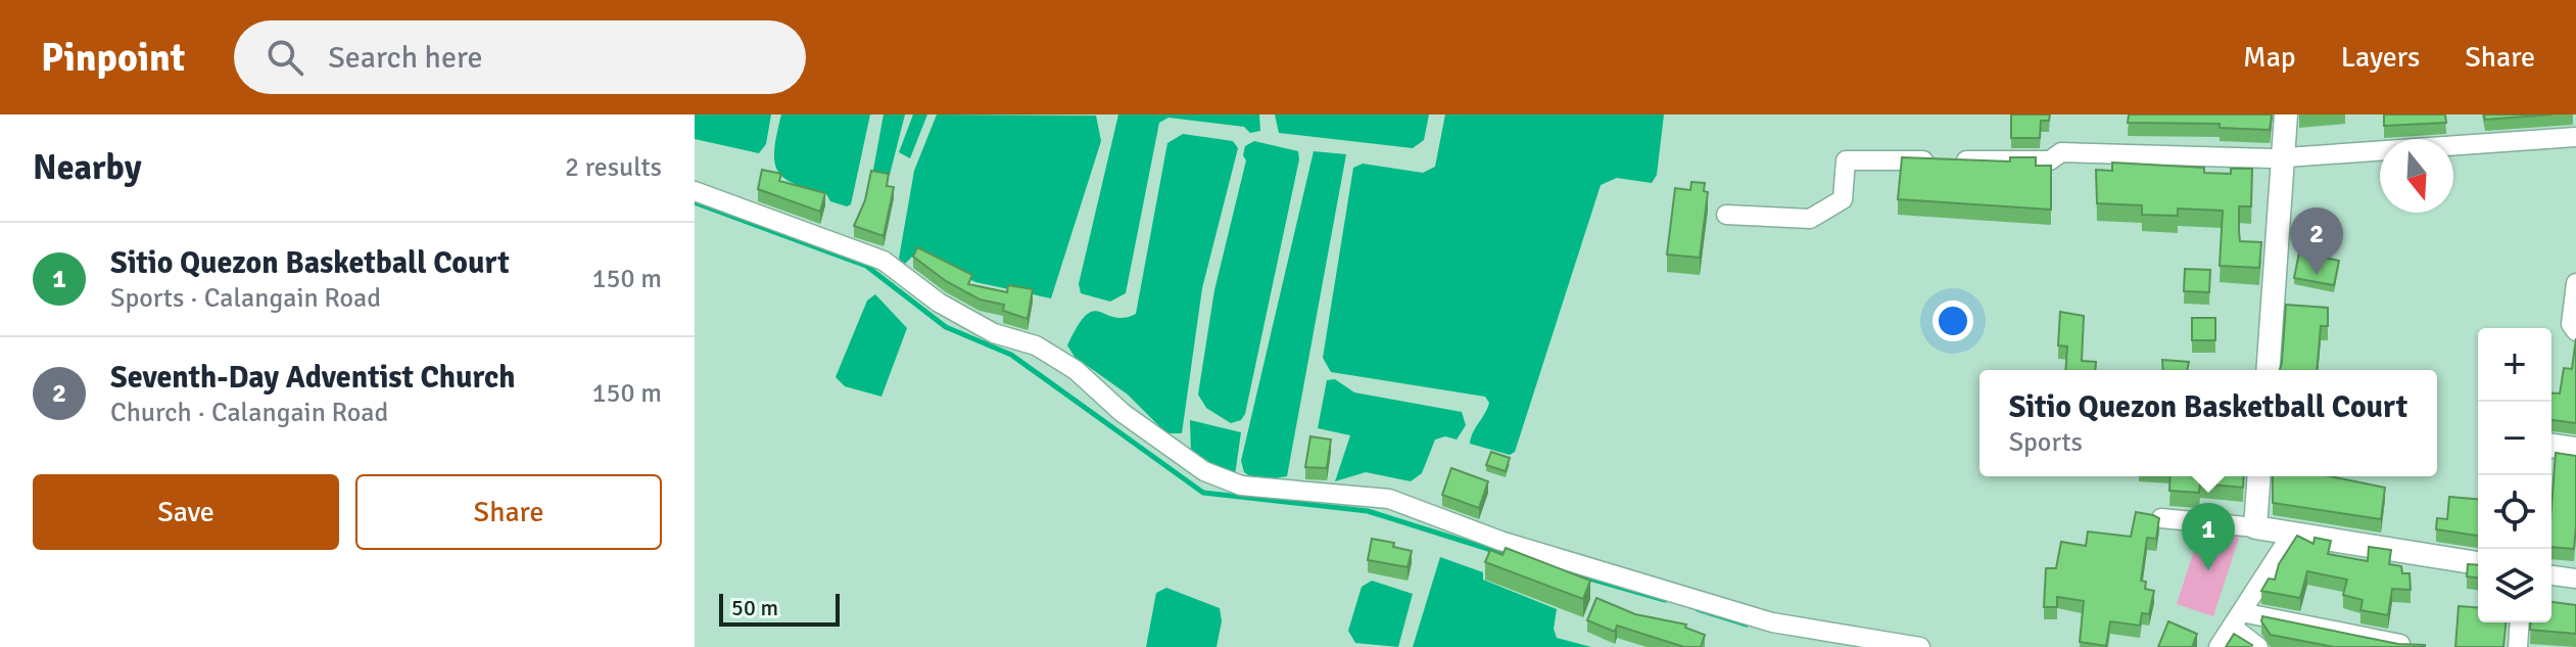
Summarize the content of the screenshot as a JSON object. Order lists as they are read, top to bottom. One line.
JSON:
{"scale_bar":"50 m","north":"bottom","page":{"header":"Pinpoint","search":"Search here","nav":["Map","Layers","Share"],"heading":["Nearby","2 results"],"pins":["2","1"],"list":[{"mark":"1","name":"Sitio Quezon Basketball Court","note":"Sports · Calangain Road","value":"150 m"},{"mark":"2","name":"Seventh-Day Adventist Church","note":"Church · Calangain Road","value":"150 m"}],"map_buttons":["+","−"],"popup":["Sitio Quezon Basketball Court","Sports"],"buttons":["Save","Share"],"scale":"50 m"}}
